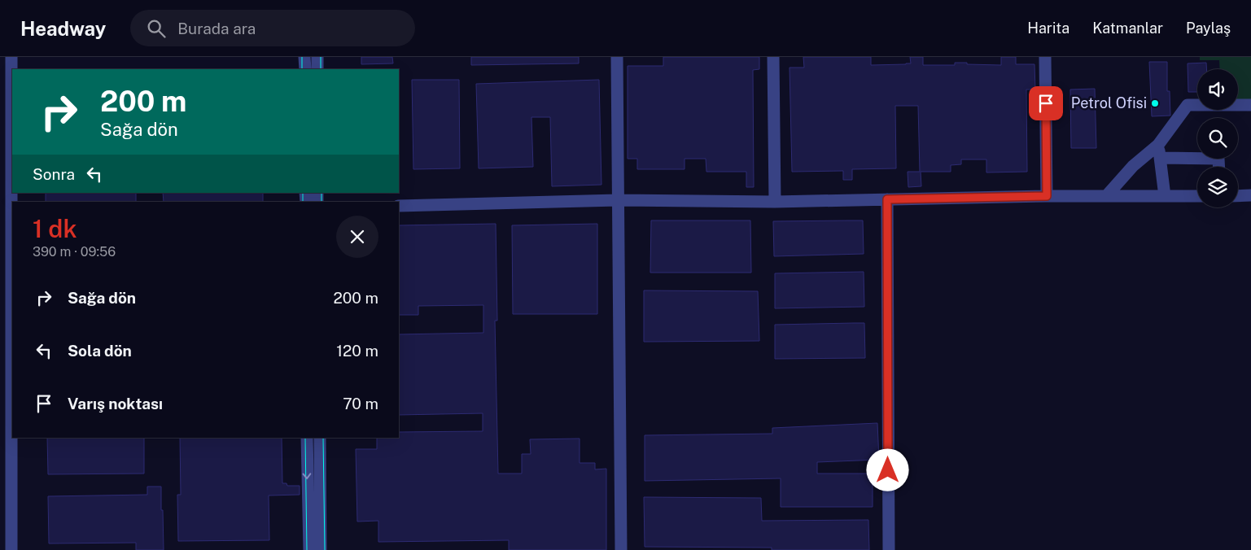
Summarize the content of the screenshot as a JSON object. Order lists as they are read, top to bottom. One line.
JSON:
{"places":["Petrol Ofisi"],"page":{"header":"Headway","search":"Burada ara","nav":["Harita","Katmanlar","Paylaş"],"turn":["200 m","Sağa dön"],"then":"Sonra","heading":["1 dk","390 m · 09:56"],"list":[{"name":"Sağa dön","value":"200 m"},{"name":"Sola dön","value":"120 m"},{"name":"Varış noktası","value":"70 m"}]}}
